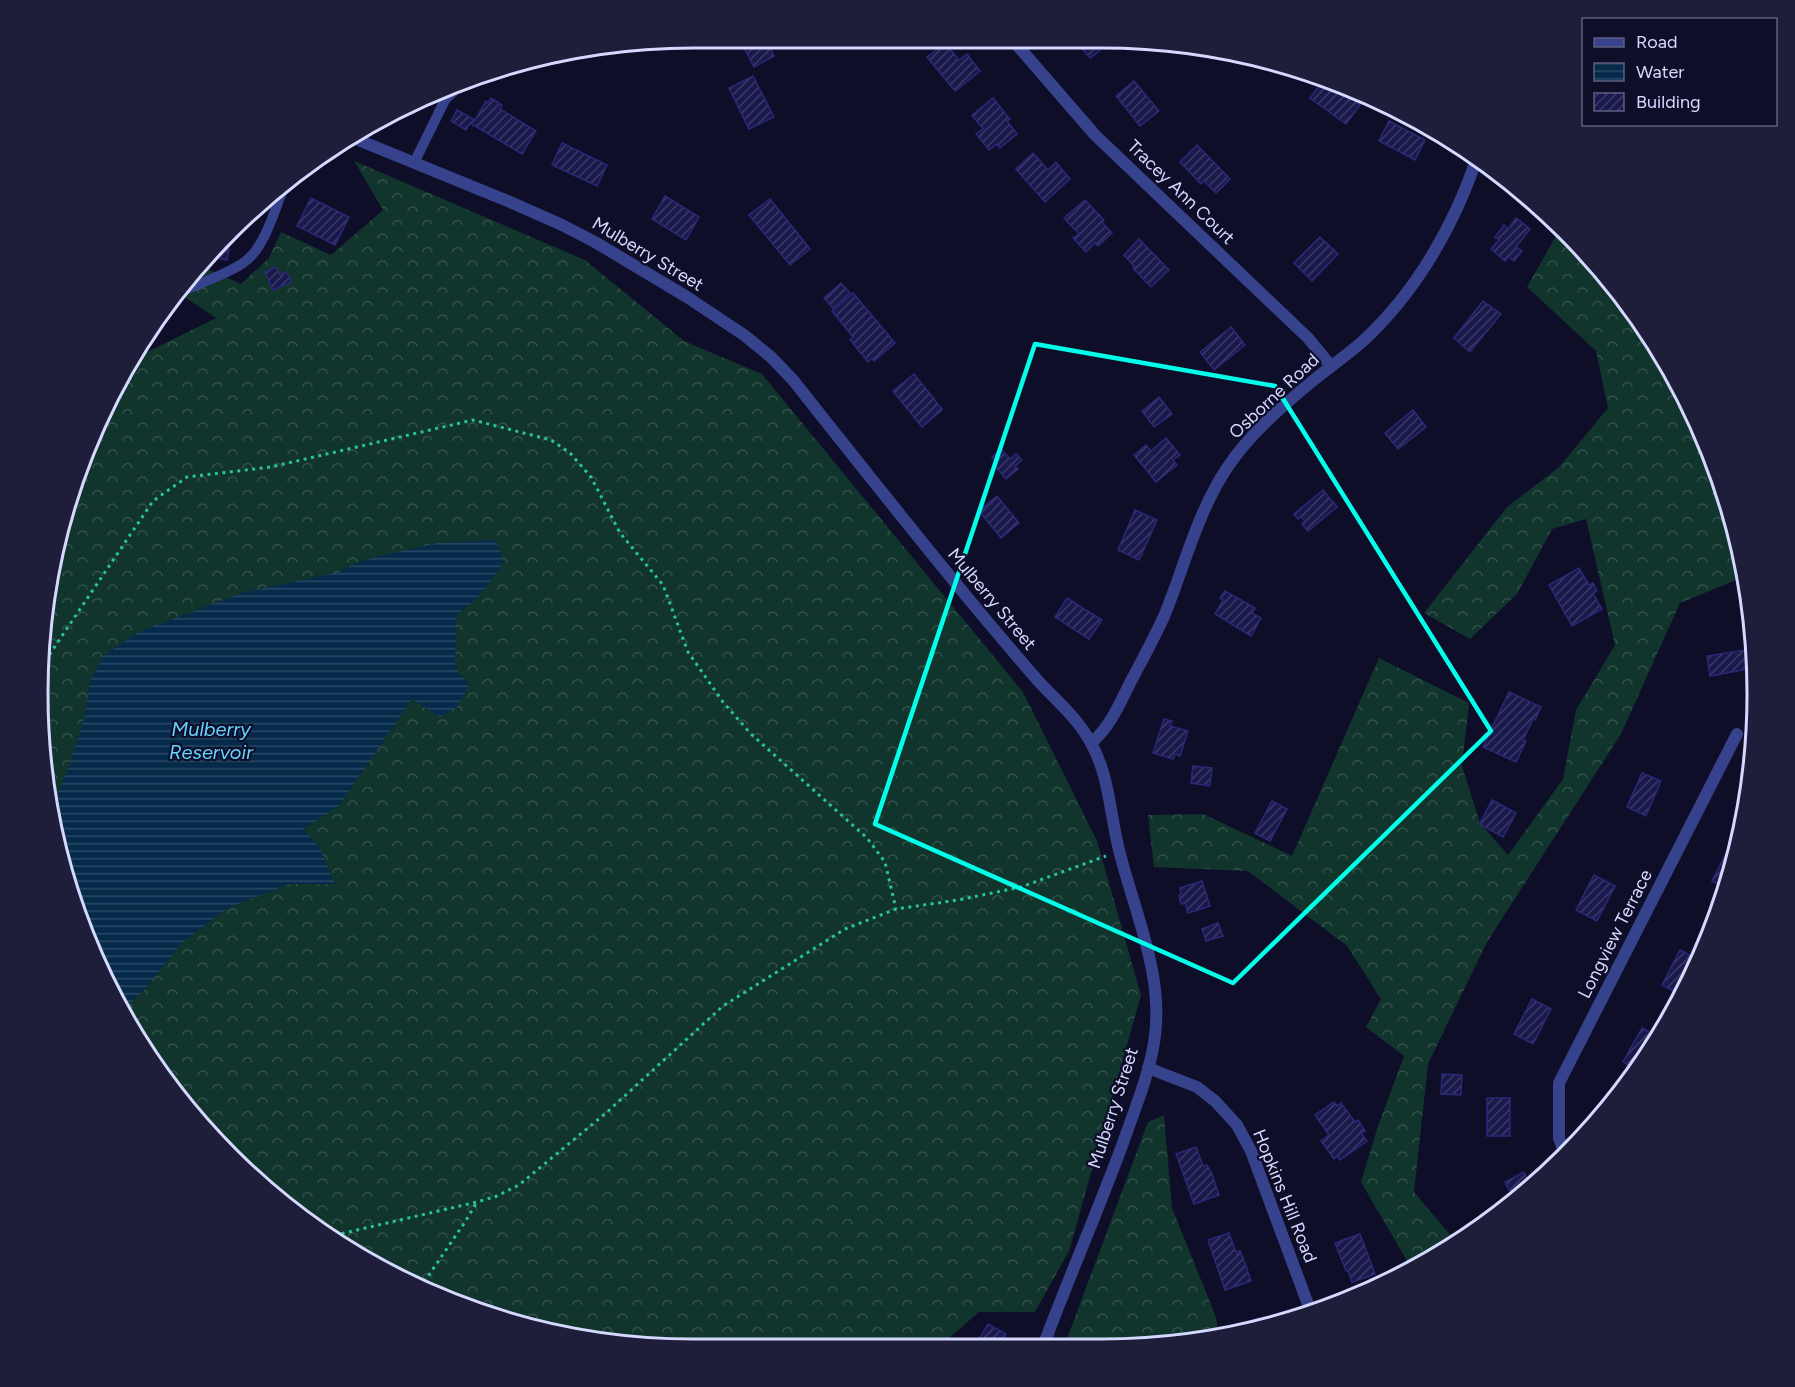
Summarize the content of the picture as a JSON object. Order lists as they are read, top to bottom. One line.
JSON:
{"streets":{"street":["Tracey Ann Court","Mulberry Street","Osborne Road","Longview Terrace","Hopkins Hill Road"]},"crossings":[["Tracey Ann Court","Osborne Road"],["Mulberry Street","Osborne Road"],["Mulberry Street","Hopkins Hill Road"]],"water":["Mulberry Reservoir"],"legend":["Road","Water","Building"]}
